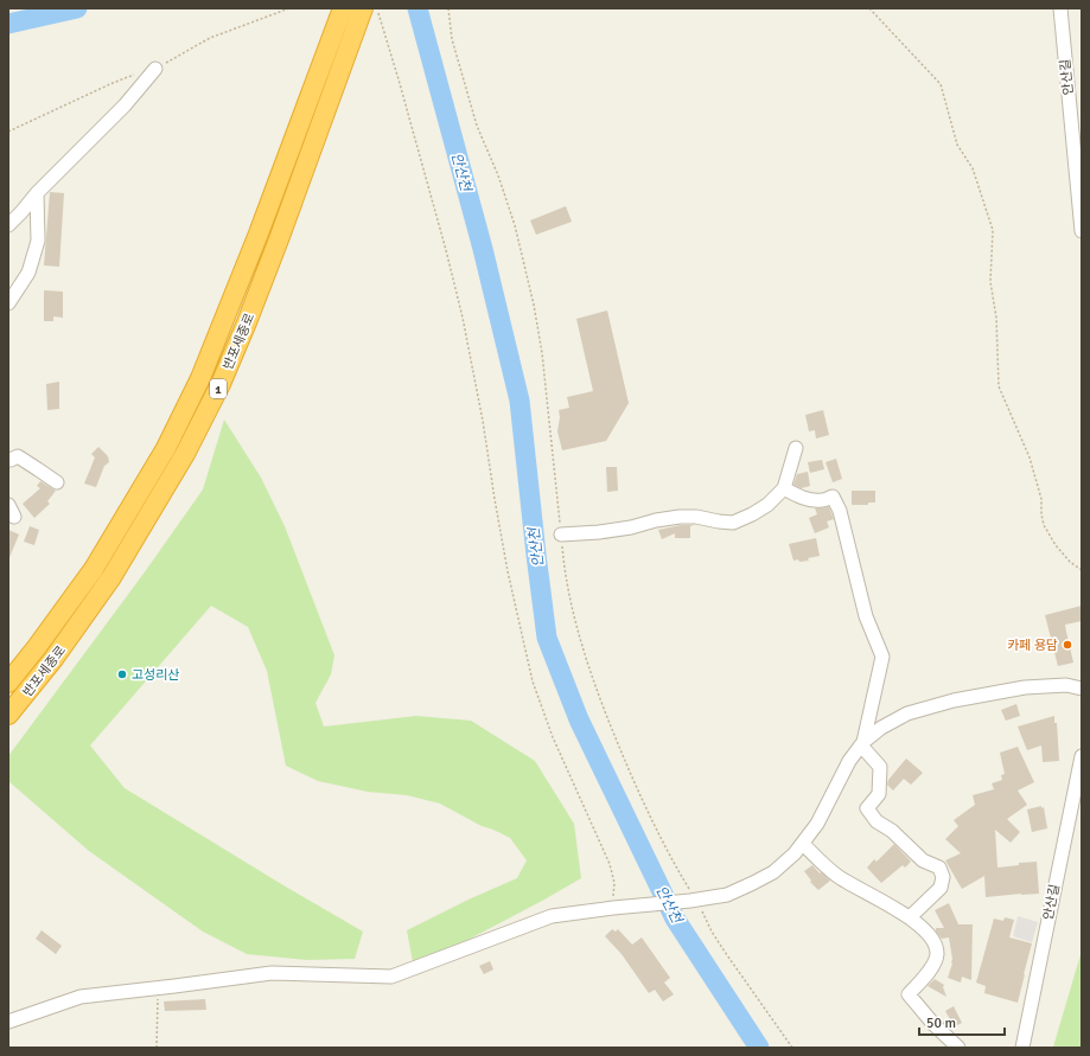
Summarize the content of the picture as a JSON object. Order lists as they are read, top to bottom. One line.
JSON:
{"streets":{"highway":["반포세종로","1"],"street":["안산길"]},"water":["안산천"],"places":["카페 용담","고성리산"],"scale_bar":"50 m"}
